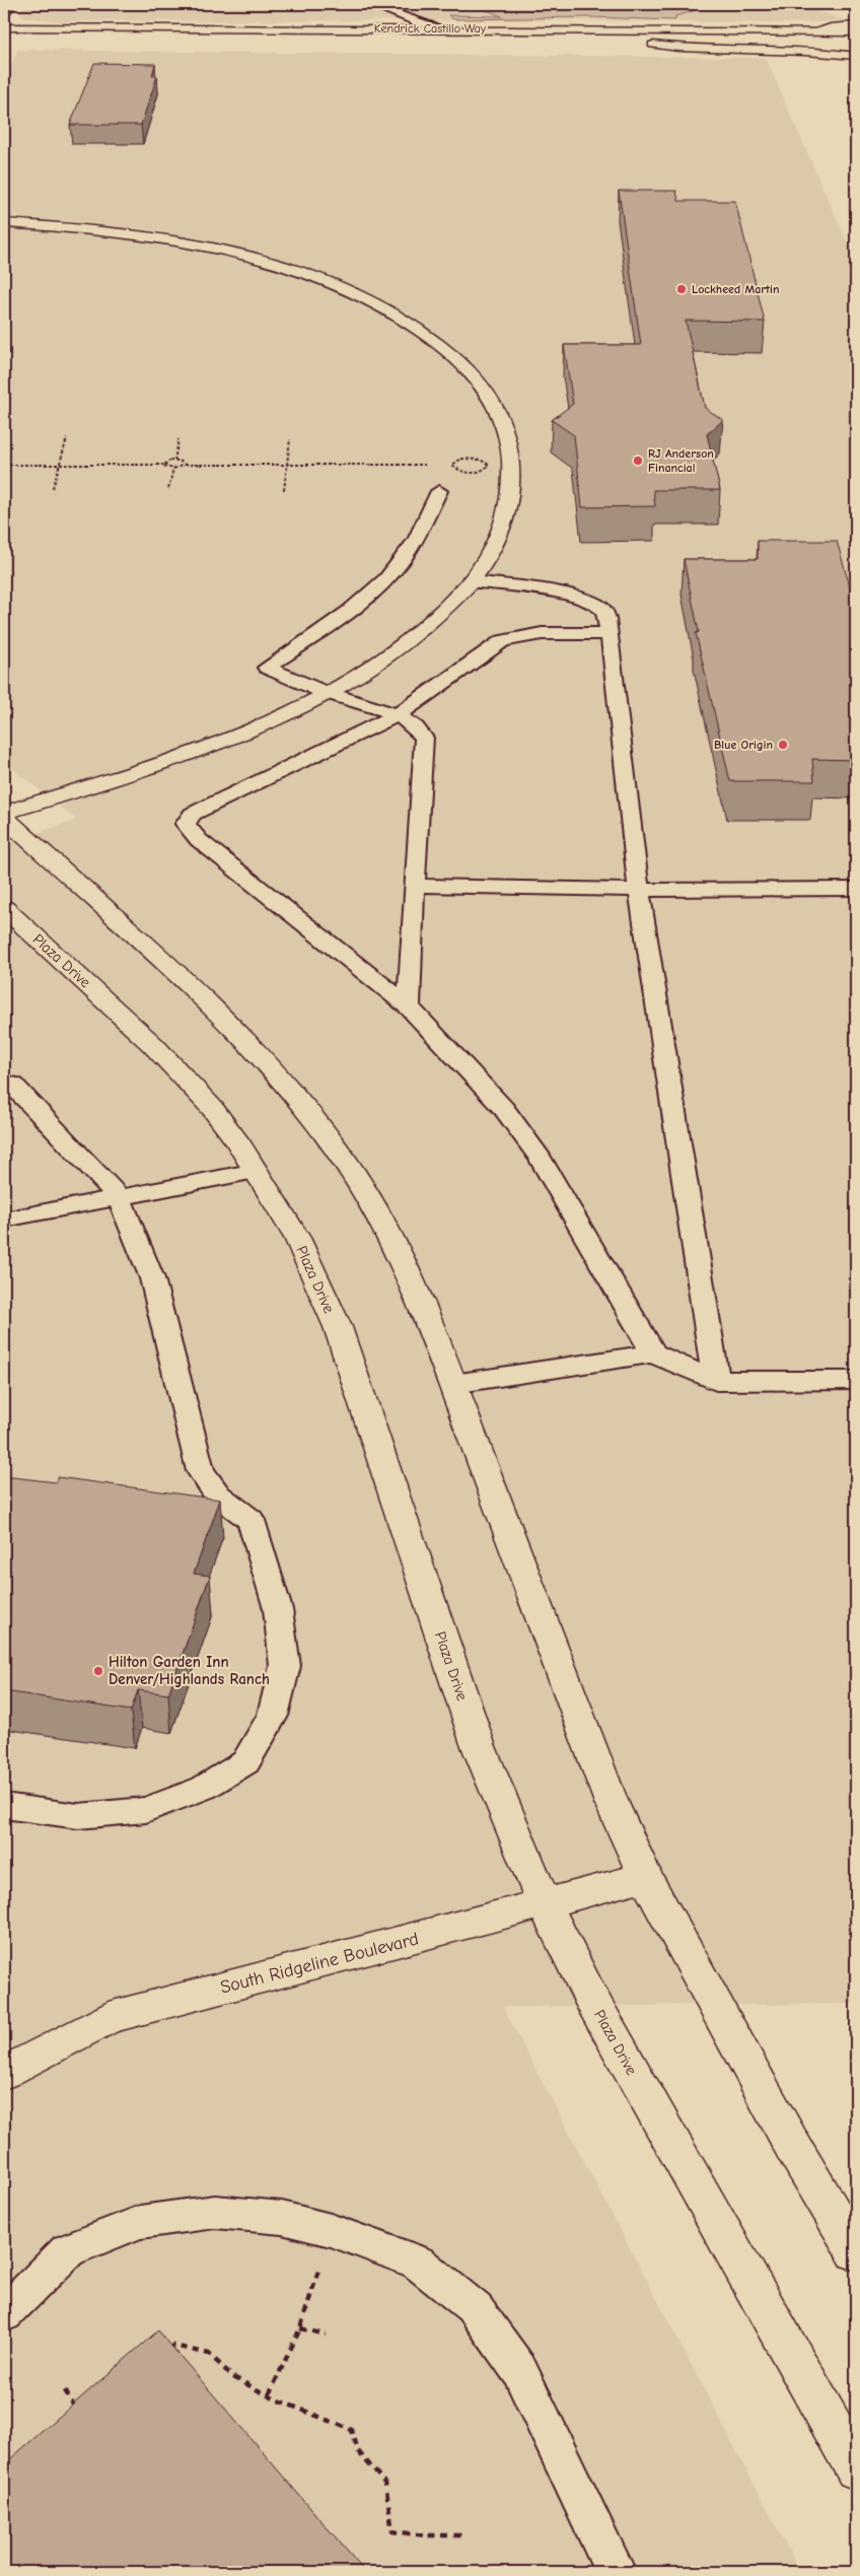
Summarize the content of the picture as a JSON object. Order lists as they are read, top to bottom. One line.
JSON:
{"streets":{"main road":["Kendrick Castillo Way","Plaza Drive","South Ridgeline Boulevard"]},"crossings":[["Plaza Drive","South Ridgeline Boulevard"]],"places":["Lockheed Martin","RJ Anderson Financial","Blue Origin","Hilton Garden Inn Denver/Highlands Ranch"]}
